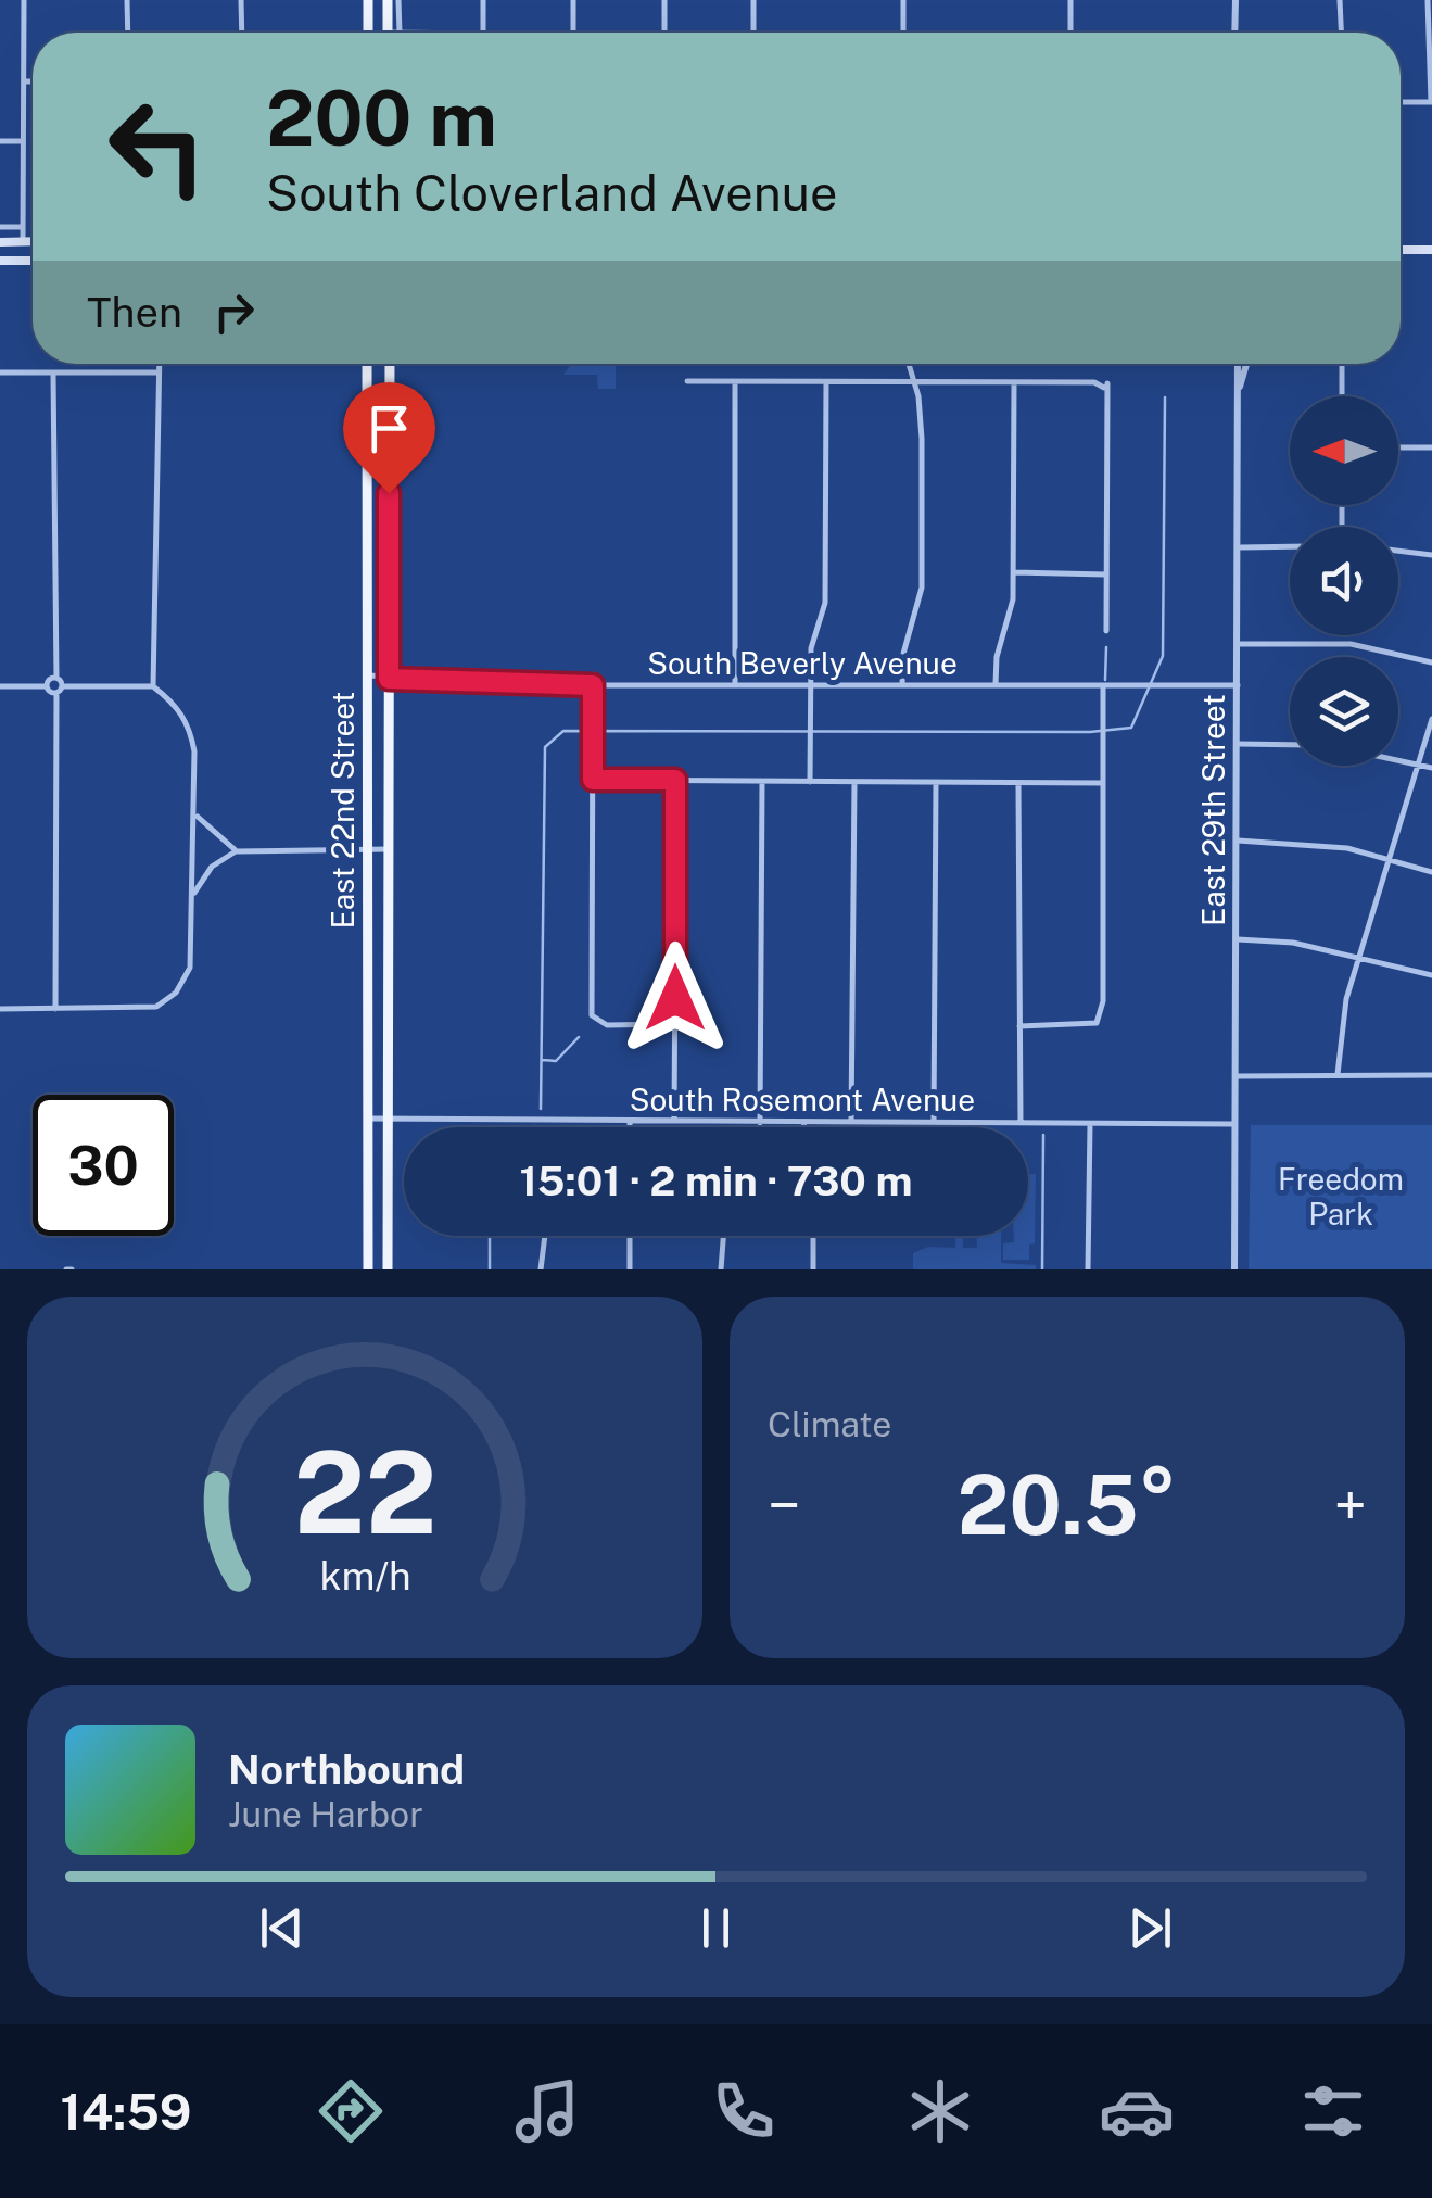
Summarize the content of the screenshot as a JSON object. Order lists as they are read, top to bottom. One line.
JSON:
{"streets":{"main road":["East 22nd Street"],"street":["South Beverly Avenue","East 29th Street","South Rosemont Avenue"]},"crossings":[["South Beverly Avenue","East 22nd Street"],["South Beverly Avenue","East 29th Street"],["East 22nd Street","South Rosemont Avenue"],["East 29th Street","South Rosemont Avenue"]],"parks":["Freedom Park"],"north":"left","page":{"turn":["200 m","South Cloverland Avenue"],"then":"Then","limit":"30","trip":"15:01 · 2 min · 730 m","tile":"Climate","heat":["−","20.5°","+"],"song":["Northbound","June Harbor"],"tabs":"14:59","gauge":["22","km/h"]}}
